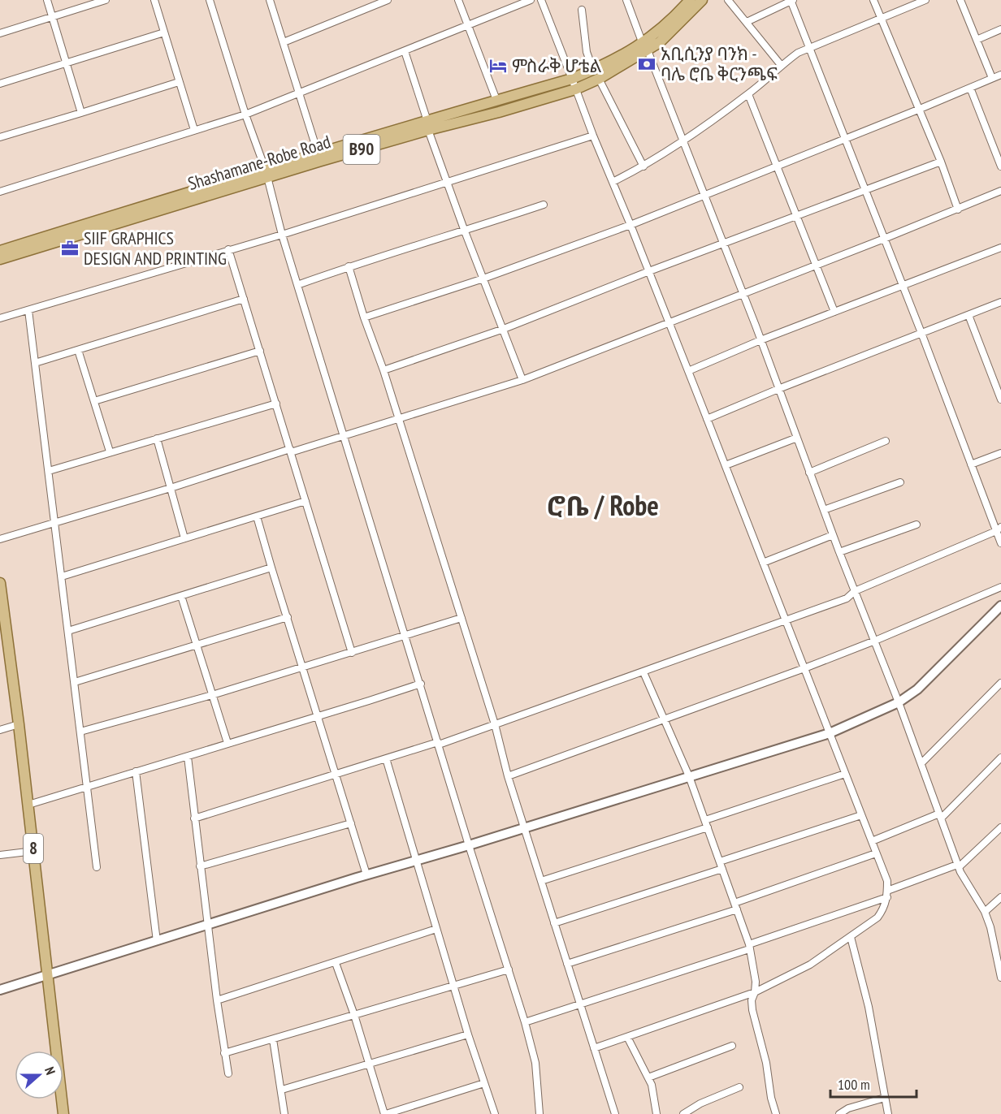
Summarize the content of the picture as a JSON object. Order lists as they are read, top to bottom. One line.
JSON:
{"streets":{"main road":["B90","Shashamane-Robe Road","8"]},"districts":["ሮቤ / Robe"],"places":{"bank":["አቢሲንያ ባንክ - ባሌ ሮቤ ቅርንጫፍ"],"hotel":["ምስራቅ ሆቴል"],"office":["SIIF GRAPHICS DESIGN AND PRINTING"]},"scale_bar":"100 m","north":"right"}
